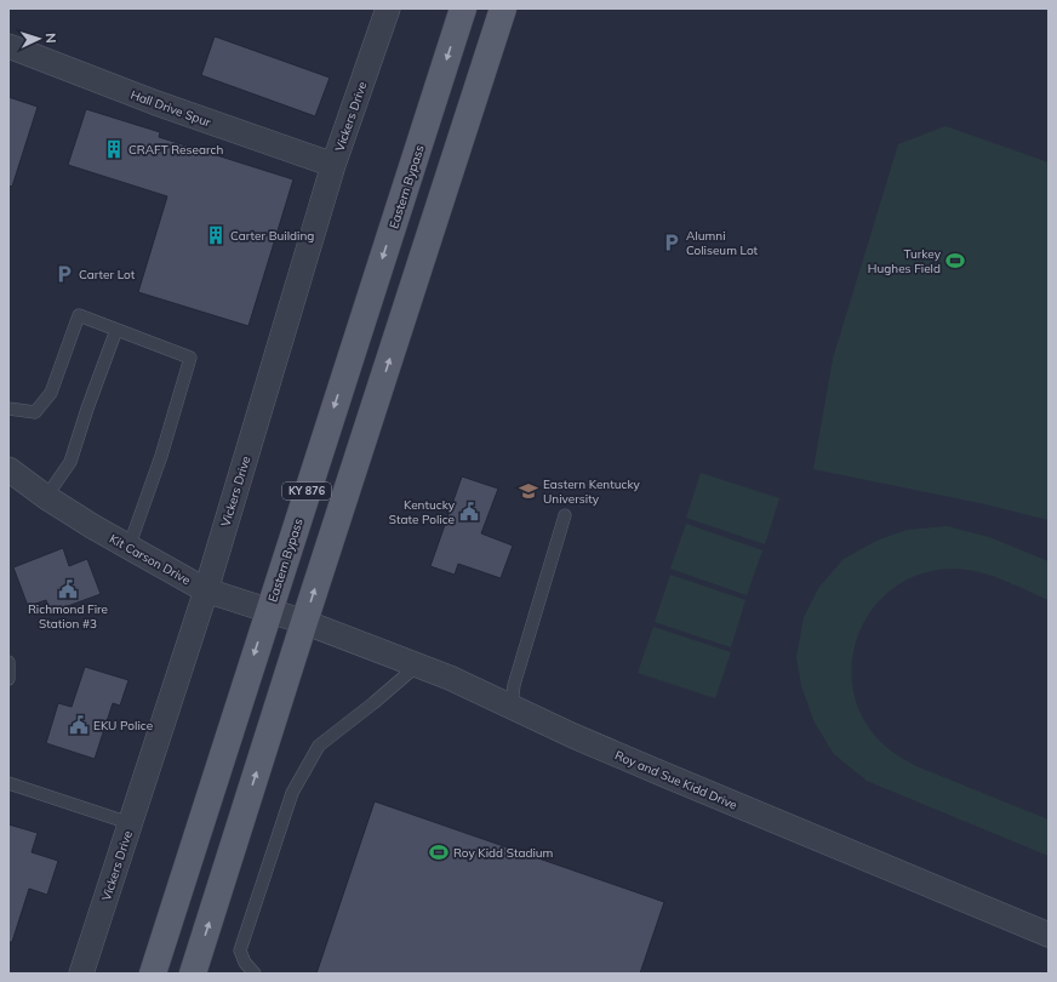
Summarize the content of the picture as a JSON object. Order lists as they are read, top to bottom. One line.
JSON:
{"streets":{"main road":["Eastern Bypass","KY 876"],"street":["Hall Drive Spur","Vickers Drive","Kit Carson Drive","Roy and Sue Kidd Drive"]},"crossings":[["Hall Drive Spur","Vickers Drive"],["Vickers Drive","Kit Carson Drive"],["Eastern Bypass","Kit Carson Drive"],["KY 876","Kit Carson Drive"],["KY 876","Roy and Sue Kidd Drive"],["Kit Carson Drive","Roy and Sue Kidd Drive"]],"places":{"building":["CRAFT Research","Carter Building"],"parking":["Alumni Coliseum Lot","Carter Lot"],"sports":["Turkey Hughes Field","Roy Kidd Stadium"],"school or university":["Eastern Kentucky University"],"public building":["Kentucky State Police","Richmond Fire Station #3","EKU Police"]},"north":"right"}
